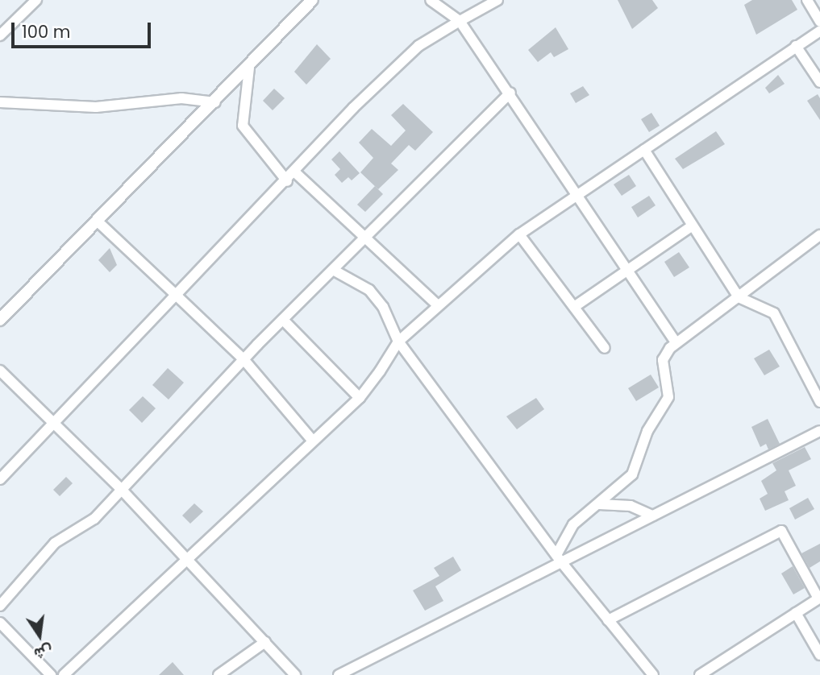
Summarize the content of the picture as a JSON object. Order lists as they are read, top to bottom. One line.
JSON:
{"scale_bar":"100 m","north":"bottom"}
